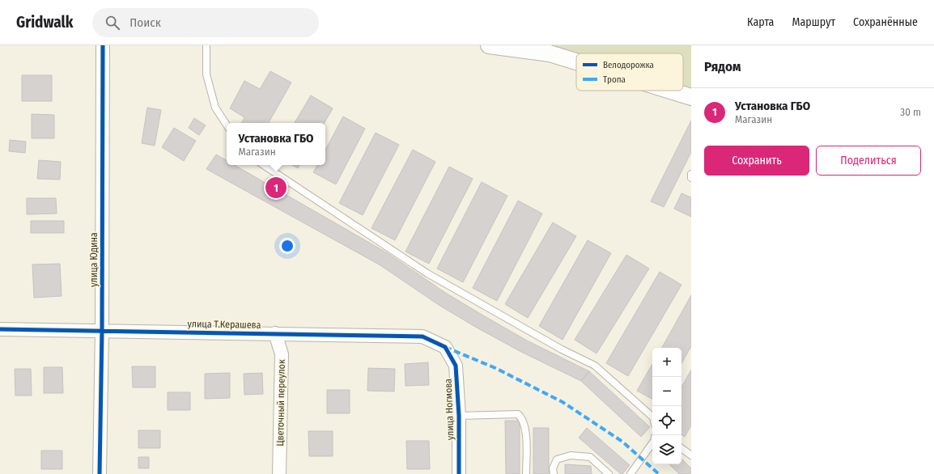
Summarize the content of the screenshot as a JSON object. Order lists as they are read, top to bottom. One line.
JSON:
{"streets":{"street":["улица Юдина","улица Т.Керашева","Цветочный переулок","улица Ногмова"]},"crossings":[["улица Юдина","улица Т.Керашева"],["улица Т.Керашева","Цветочный переулок"],["улица Т.Керашева","улица Ногмова"]],"legend":["Велодорожка","Тропа"],"page":{"header":"Gridwalk","search":"Поиск","nav":["Карта","Маршрут","Сохранённые"],"heading":"Рядом","list":[{"mark":"1","name":"Установка ГБО","note":"Магазин","value":"30 m"}],"popup":["Установка ГБО","Магазин"],"buttons":["Сохранить","Поделиться"],"pins":"1","map_buttons":["+","−"]}}
